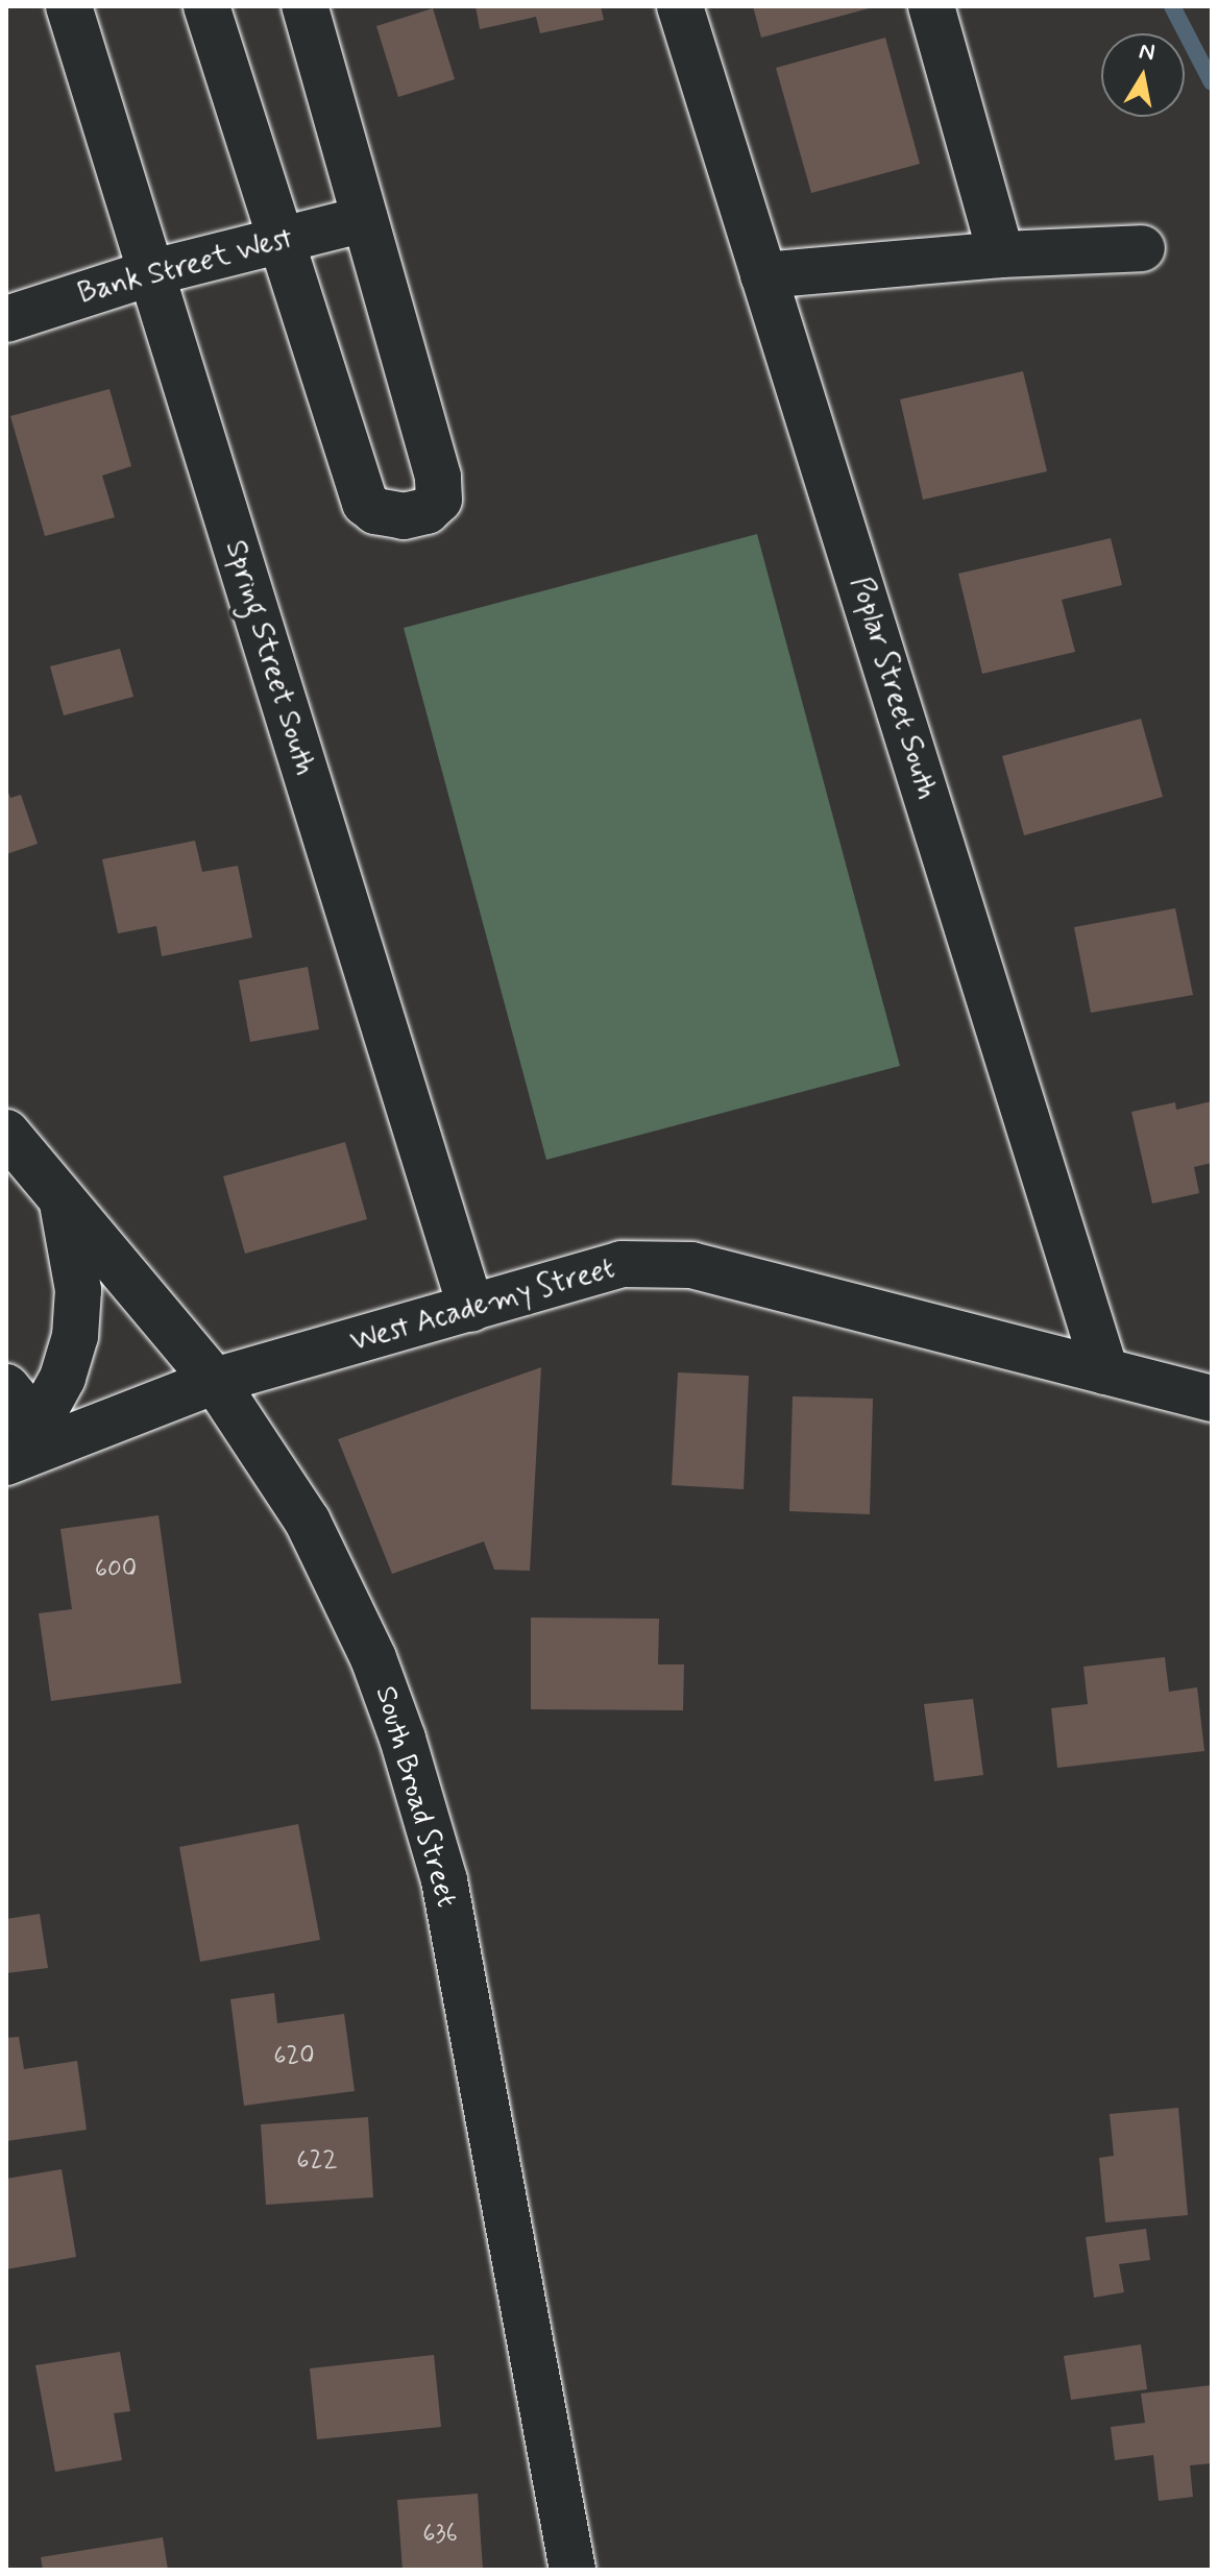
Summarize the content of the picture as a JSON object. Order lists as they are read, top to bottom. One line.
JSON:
{"streets":{"street":["Bank Street West","Spring Street South","Poplar Street South","West Academy Street","South Broad Street"]},"crossings":[["Bank Street West","Spring Street South"],["Spring Street South","West Academy Street"],["Poplar Street South","West Academy Street"],["West Academy Street","South Broad Street"]],"house_numbers":["600","620","622","636"],"north":"top"}
